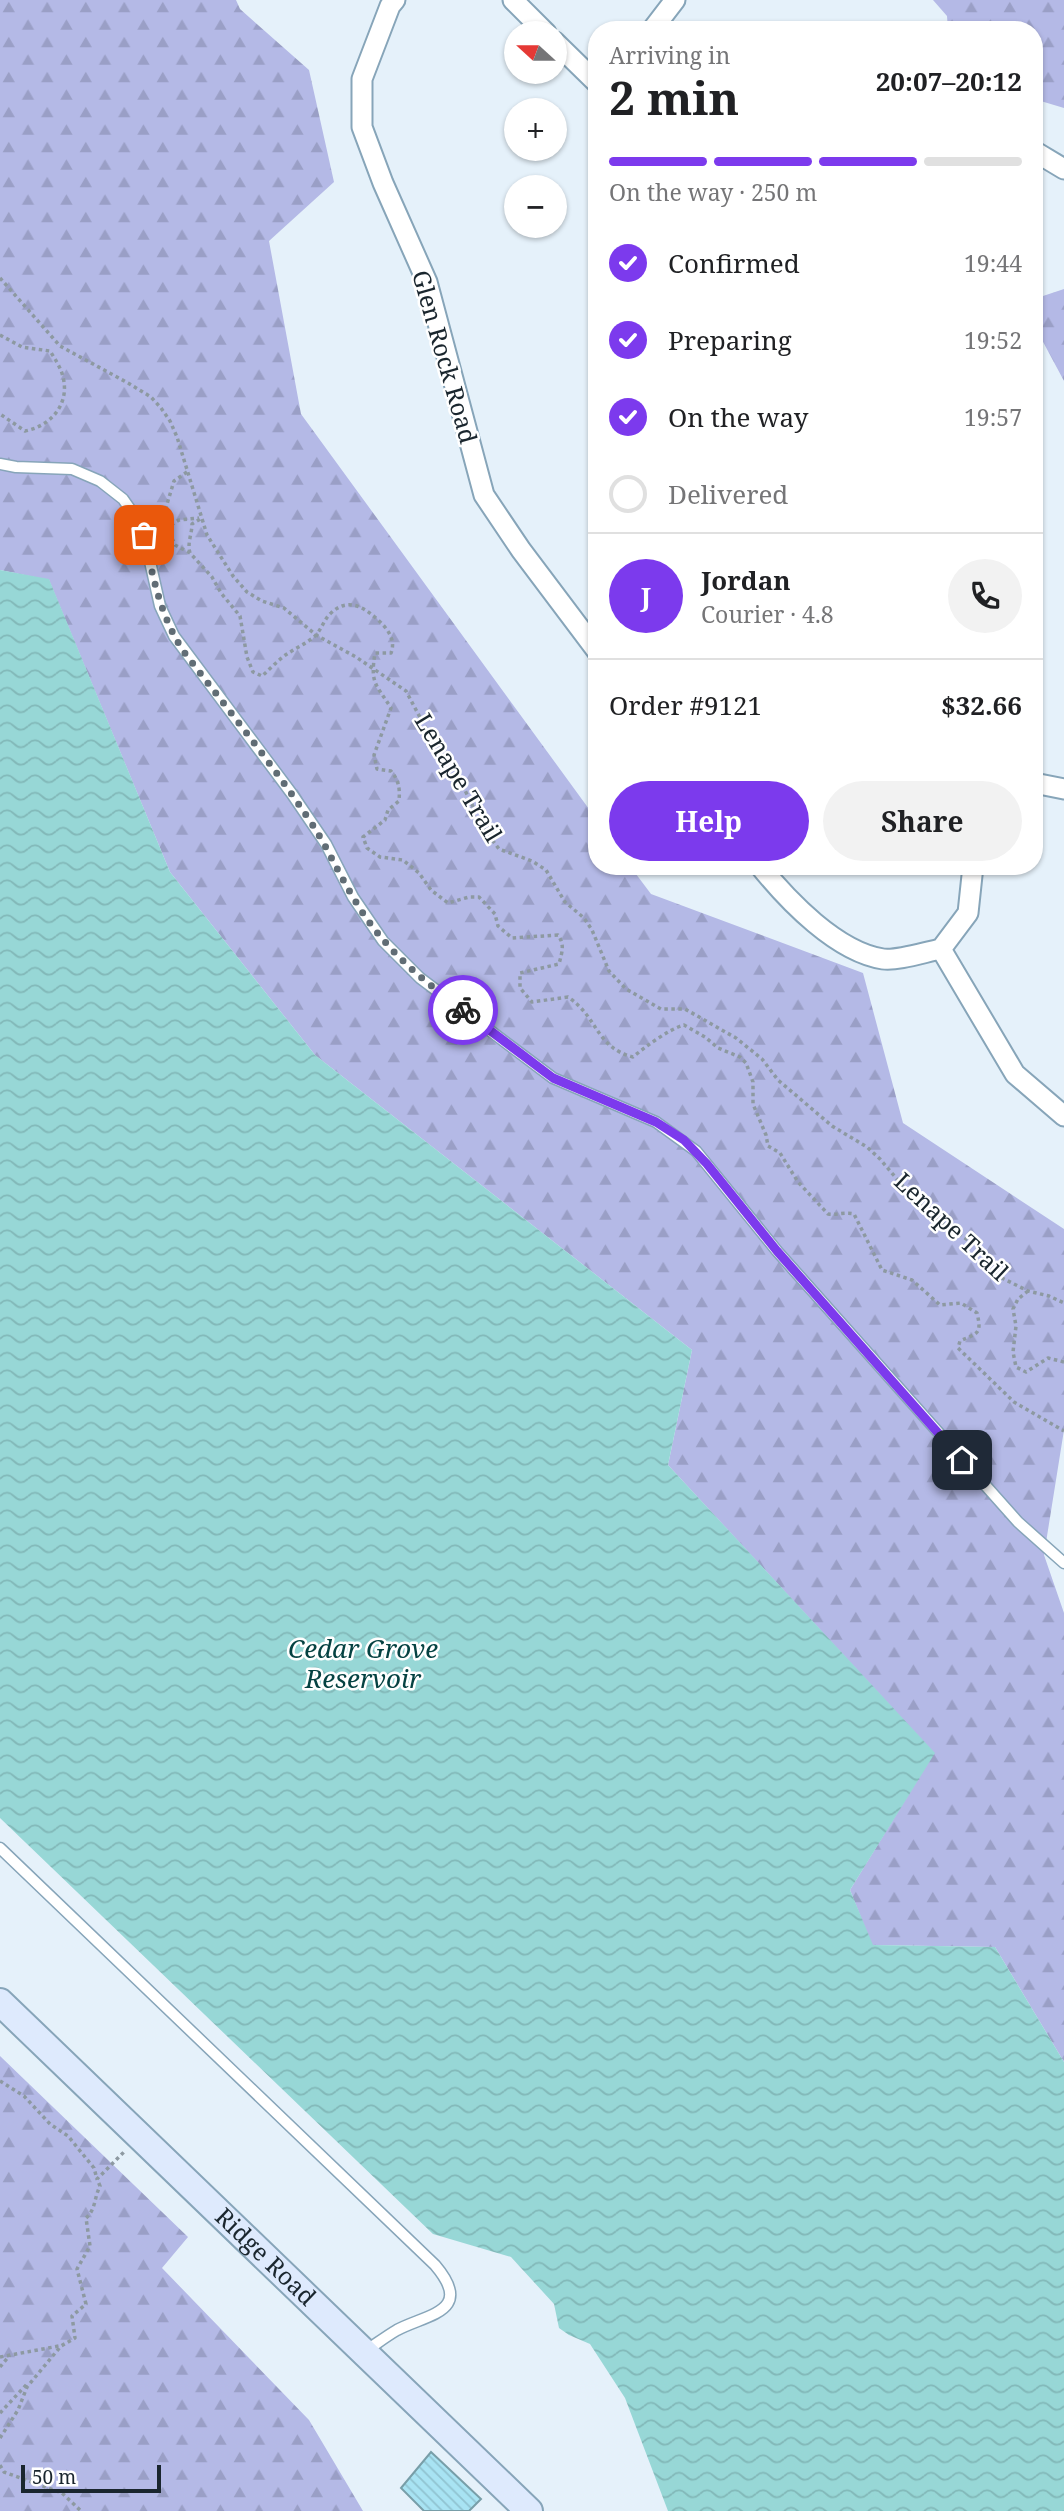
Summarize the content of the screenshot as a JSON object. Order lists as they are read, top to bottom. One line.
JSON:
{"streets":{"main road":["Ridge Road"],"street":["Glen Rock Road"],"path":["Lenape Trail"]},"water":["Cedar Grove Reservoir"],"scale_bar":"50 m","north":"left","page":{"map_buttons":["+","−"],"heading":["2 min","Arriving in","20:07–20:12"],"panel":["Jordan","Courier · 4.8","Order #9121","$32.66"],"bar":"On the way · 250 m","list":[["Confirmed","19:44"],["Preparing","19:52"],["On the way","19:57"],"Delivered"],"round":"J","buttons":["Help","Share"],"scale":"50 m"}}
